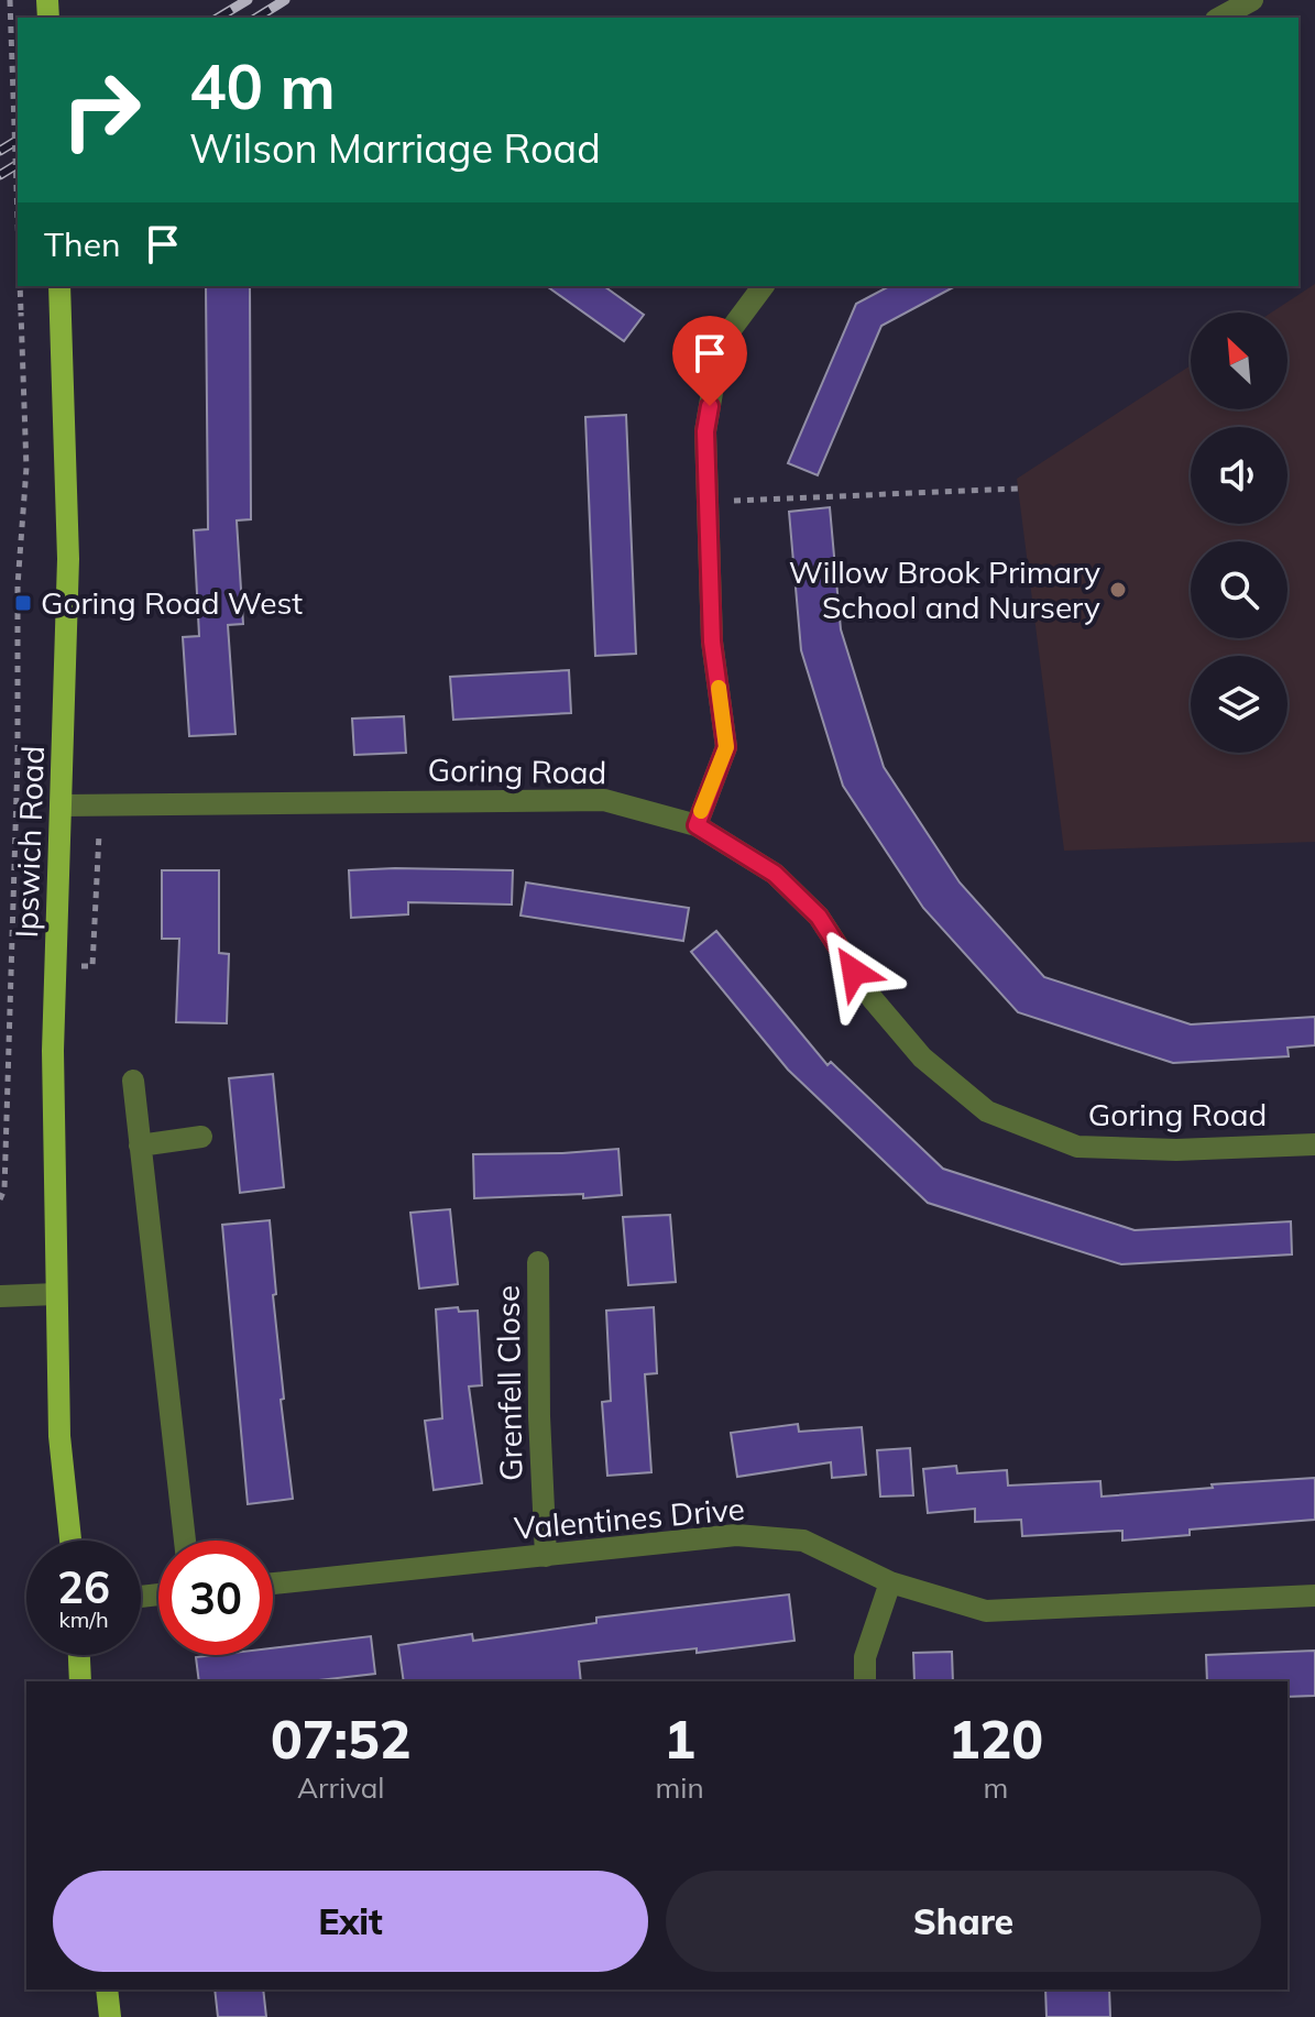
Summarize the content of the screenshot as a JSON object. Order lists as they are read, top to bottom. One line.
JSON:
{"streets":{"main road":["Ipswich Road"],"street":["Goring Road","Grenfell Close","Valentines Drive"]},"crossings":[["Goring Road","Ipswich Road"],["Grenfell Close","Valentines Drive"]],"places":{"other":["Willow Brook Primary School and Nursery"],"transit":["Goring Road West"]},"north":"top left","page":{"turn":["40 m","Wilson Marriage Road"],"then":"Then","speed":"26 km/h","limit":"30","eta":["07:52","Arrival","1","min","120","m"],"buttons":["Exit","Share"]}}
